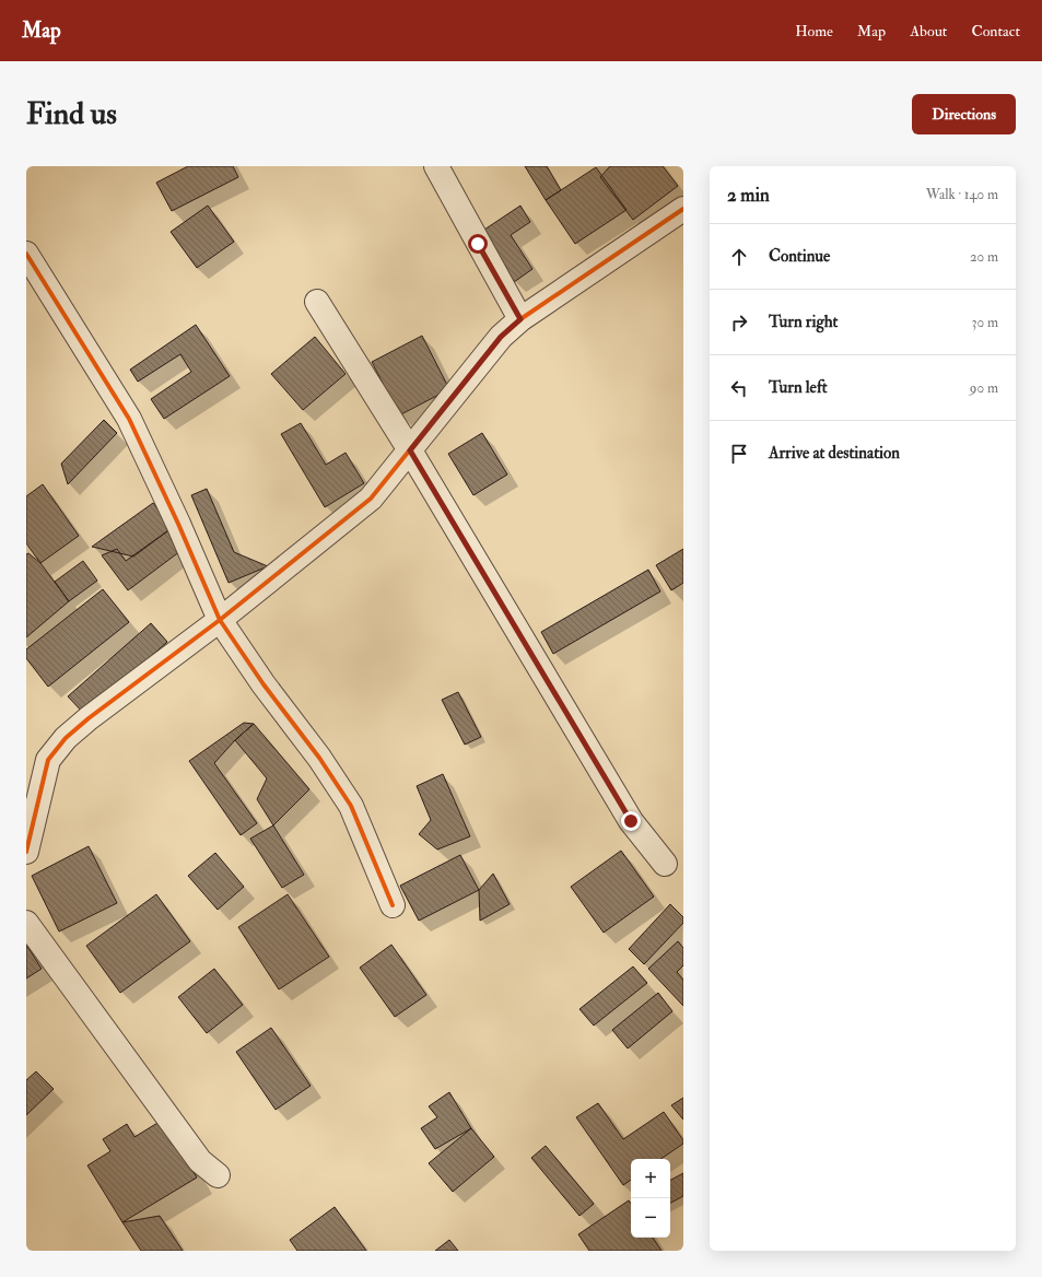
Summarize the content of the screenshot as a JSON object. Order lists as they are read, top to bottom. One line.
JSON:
{"page":{"header":"Map","nav":["Home","Map","About","Contact"],"buttons":"Directions","title":"Find us","heading":["2 min","Walk · 140 m"],"list":[["Continue","20 m"],["Turn right","30 m"],["Turn left","90 m"],"Arrive at destination"],"map_buttons":["+","−"]}}
